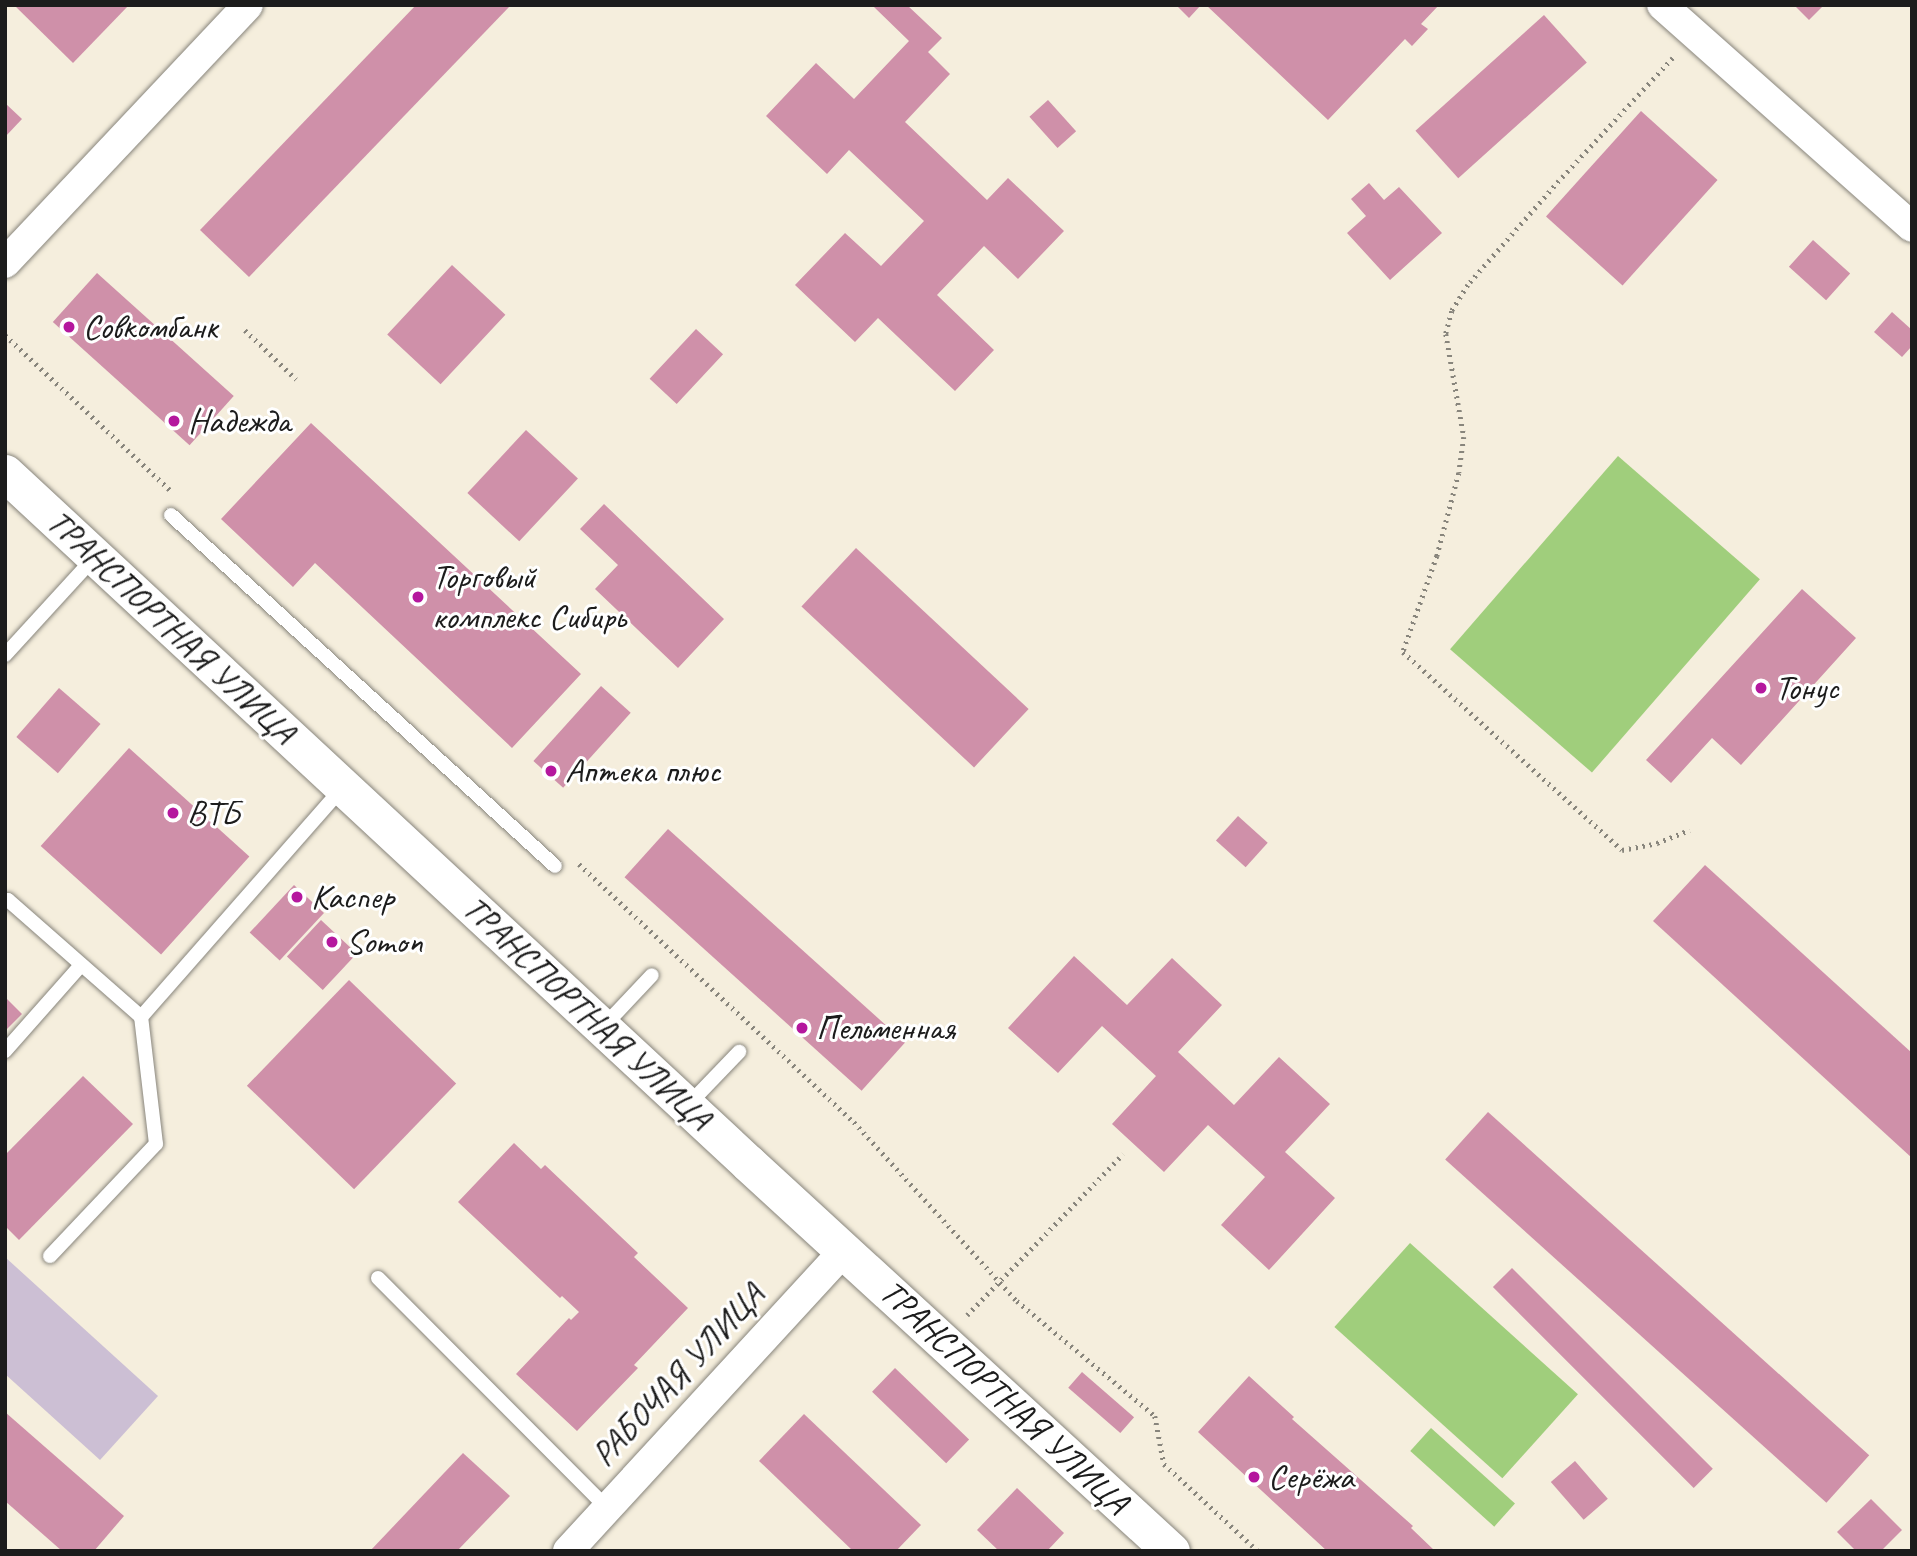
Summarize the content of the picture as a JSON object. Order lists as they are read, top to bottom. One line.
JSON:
{"streets":{"street":["ТРАНСПОРТНАЯ УЛИЦА","РАБОЧАЯ УЛИЦА"]},"crossings":[["ТРАНСПОРТНАЯ УЛИЦА","РАБОЧАЯ УЛИЦА"]],"places":["Совкомбанк","Надежда","Торговый комплекс Сибирь","Тонус","Аптека плюс","ВТБ","Каспер","Somon","Пельменная","Серёжа"]}
